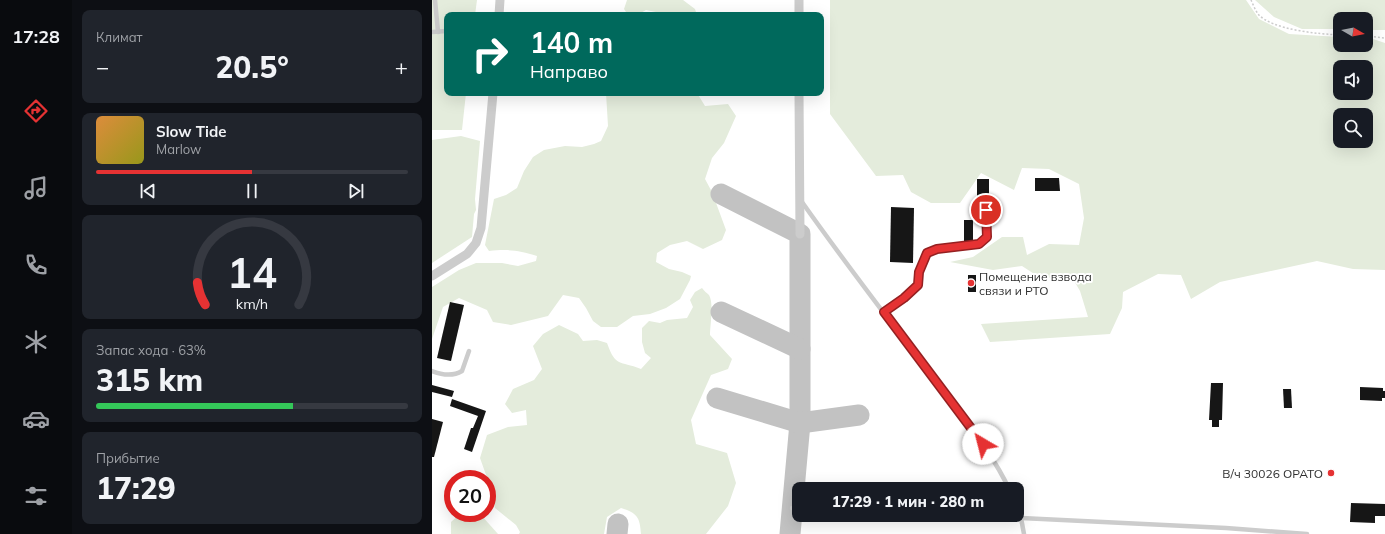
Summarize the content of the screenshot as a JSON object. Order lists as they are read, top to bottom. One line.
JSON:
{"places":["Помещение взвода связи и РТО","В/ч 30026 ОРАТО"],"north":"right","page":{"tabs":"17:28","tile":["Климат",["Запас хода · 63%","315 km"],["Прибытие","17:29"]],"turn":["140 m","Направо"],"heat":["−","20.5°","+"],"song":["Slow Tide","Marlow"],"limit":"20","trip":"17:29 · 1 мин · 280 m","gauge":["14","km/h"]}}
